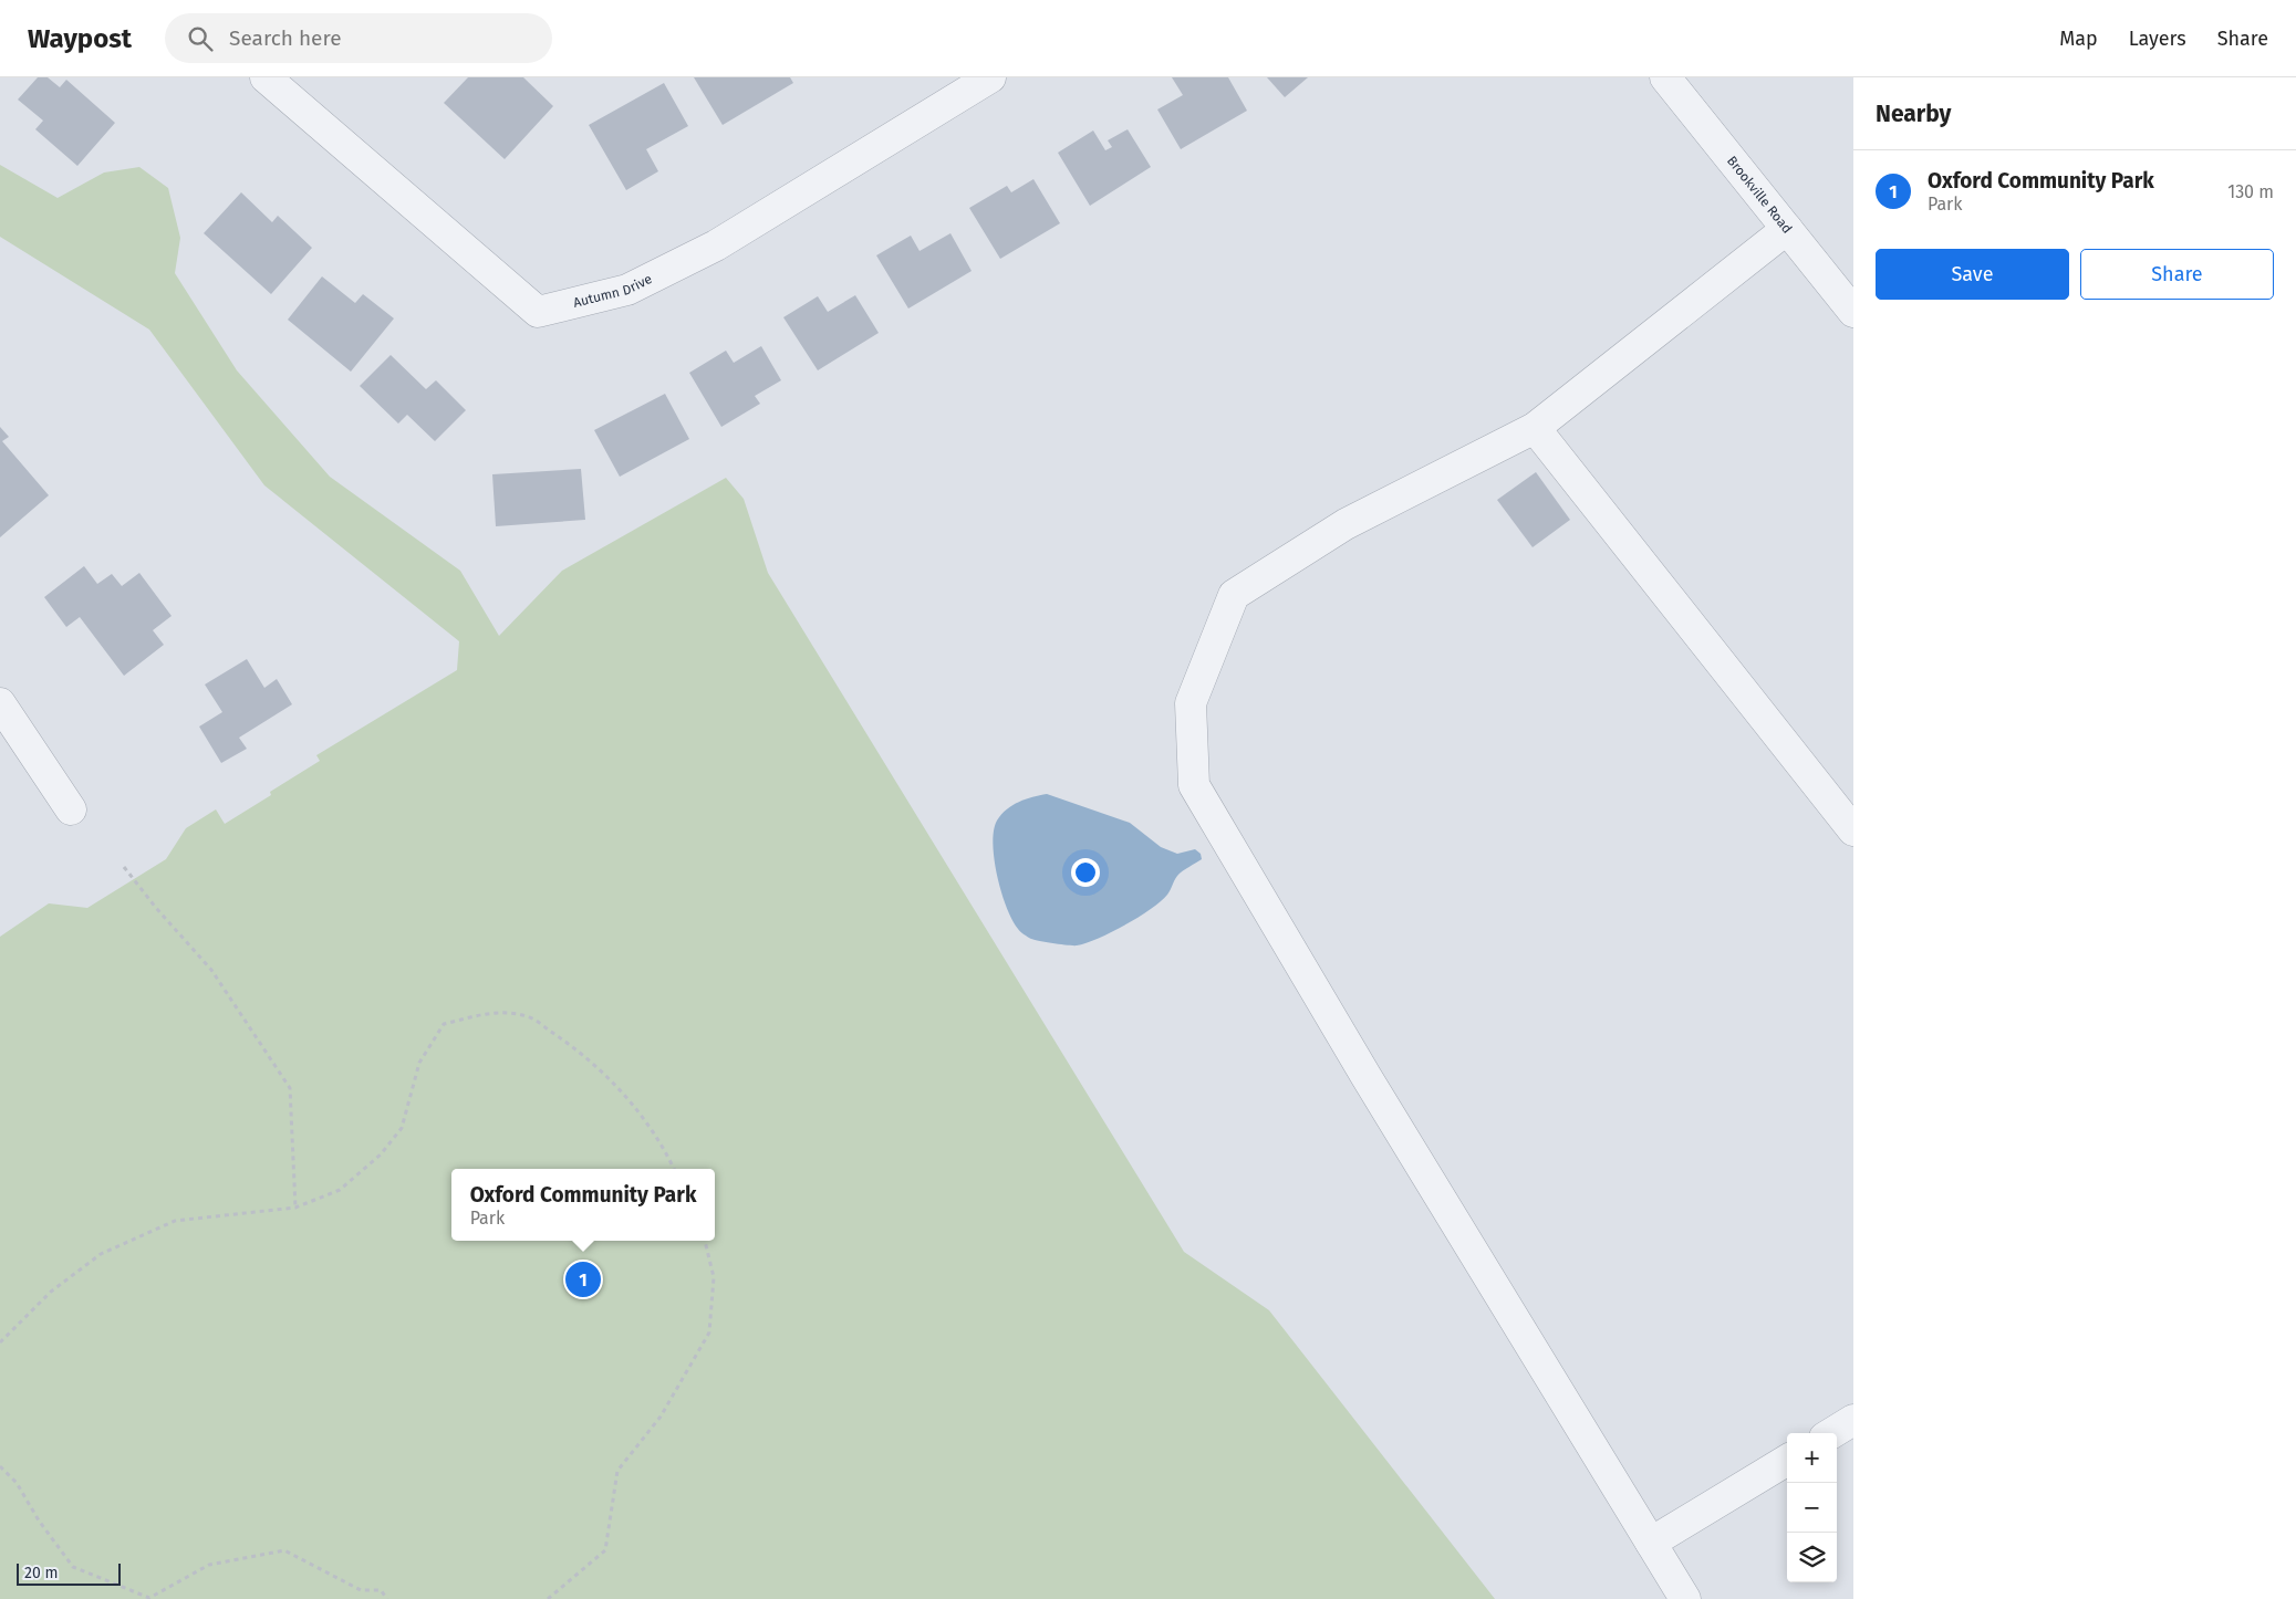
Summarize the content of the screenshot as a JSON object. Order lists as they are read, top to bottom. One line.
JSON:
{"streets":{"street":["Brookville Road","Autumn Drive"]},"scale_bar":"20 m","page":{"header":"Waypost","search":"Search here","nav":["Map","Layers","Share"],"heading":"Nearby","list":[{"mark":"1","name":"Oxford Community Park","note":"Park","value":"130 m"}],"buttons":["Save","Share"],"popup":["Oxford Community Park","Park"],"pins":"1","map_buttons":["+","−"],"scale":"20 m"}}
